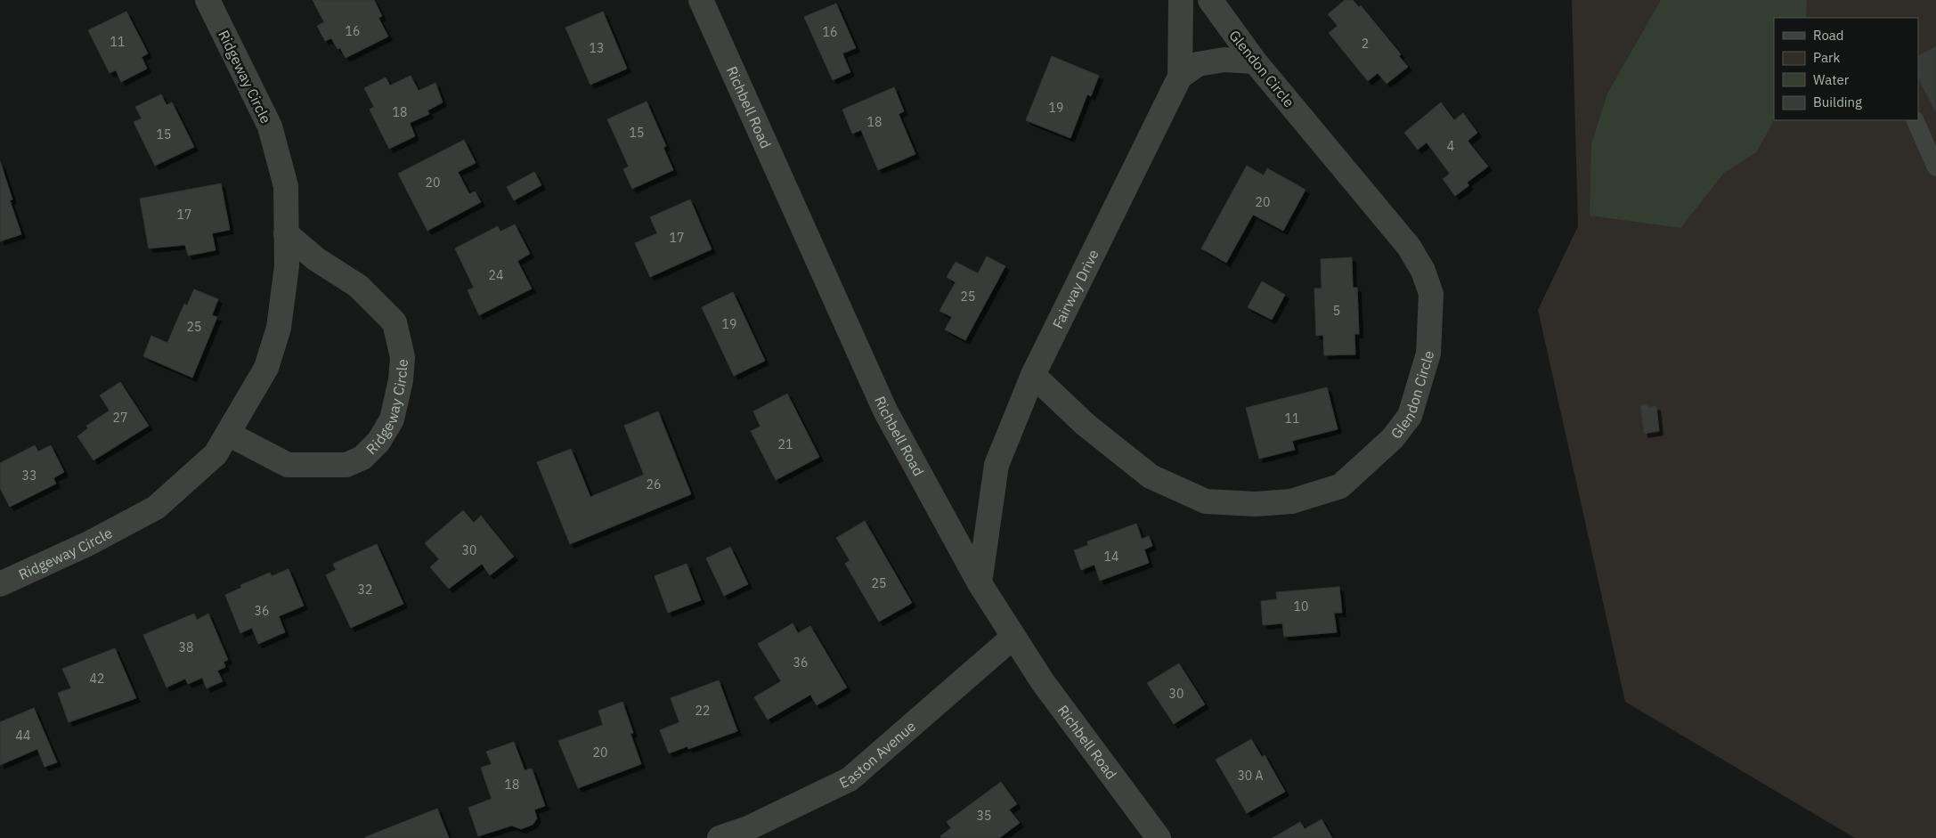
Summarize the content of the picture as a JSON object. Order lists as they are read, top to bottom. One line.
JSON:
{"streets":{"street":["Glendon Circle","Ridgeway Circle","Richbell Road","Fairway Drive","Easton Avenue"]},"crossings":[["Glendon Circle","Fairway Drive"],["Richbell Road","Fairway Drive"],["Richbell Road","Easton Avenue"]],"house_numbers":["16","16","11","2","13","19","18","18","15","15","4","20","20","17","17","24","25","5","19","25","27","11","21","33","26","30","14","25","32","10","36","38","36","42","30","22","44","20","30 A","18","35"],"legend":["Road","Park","Water","Building"]}
